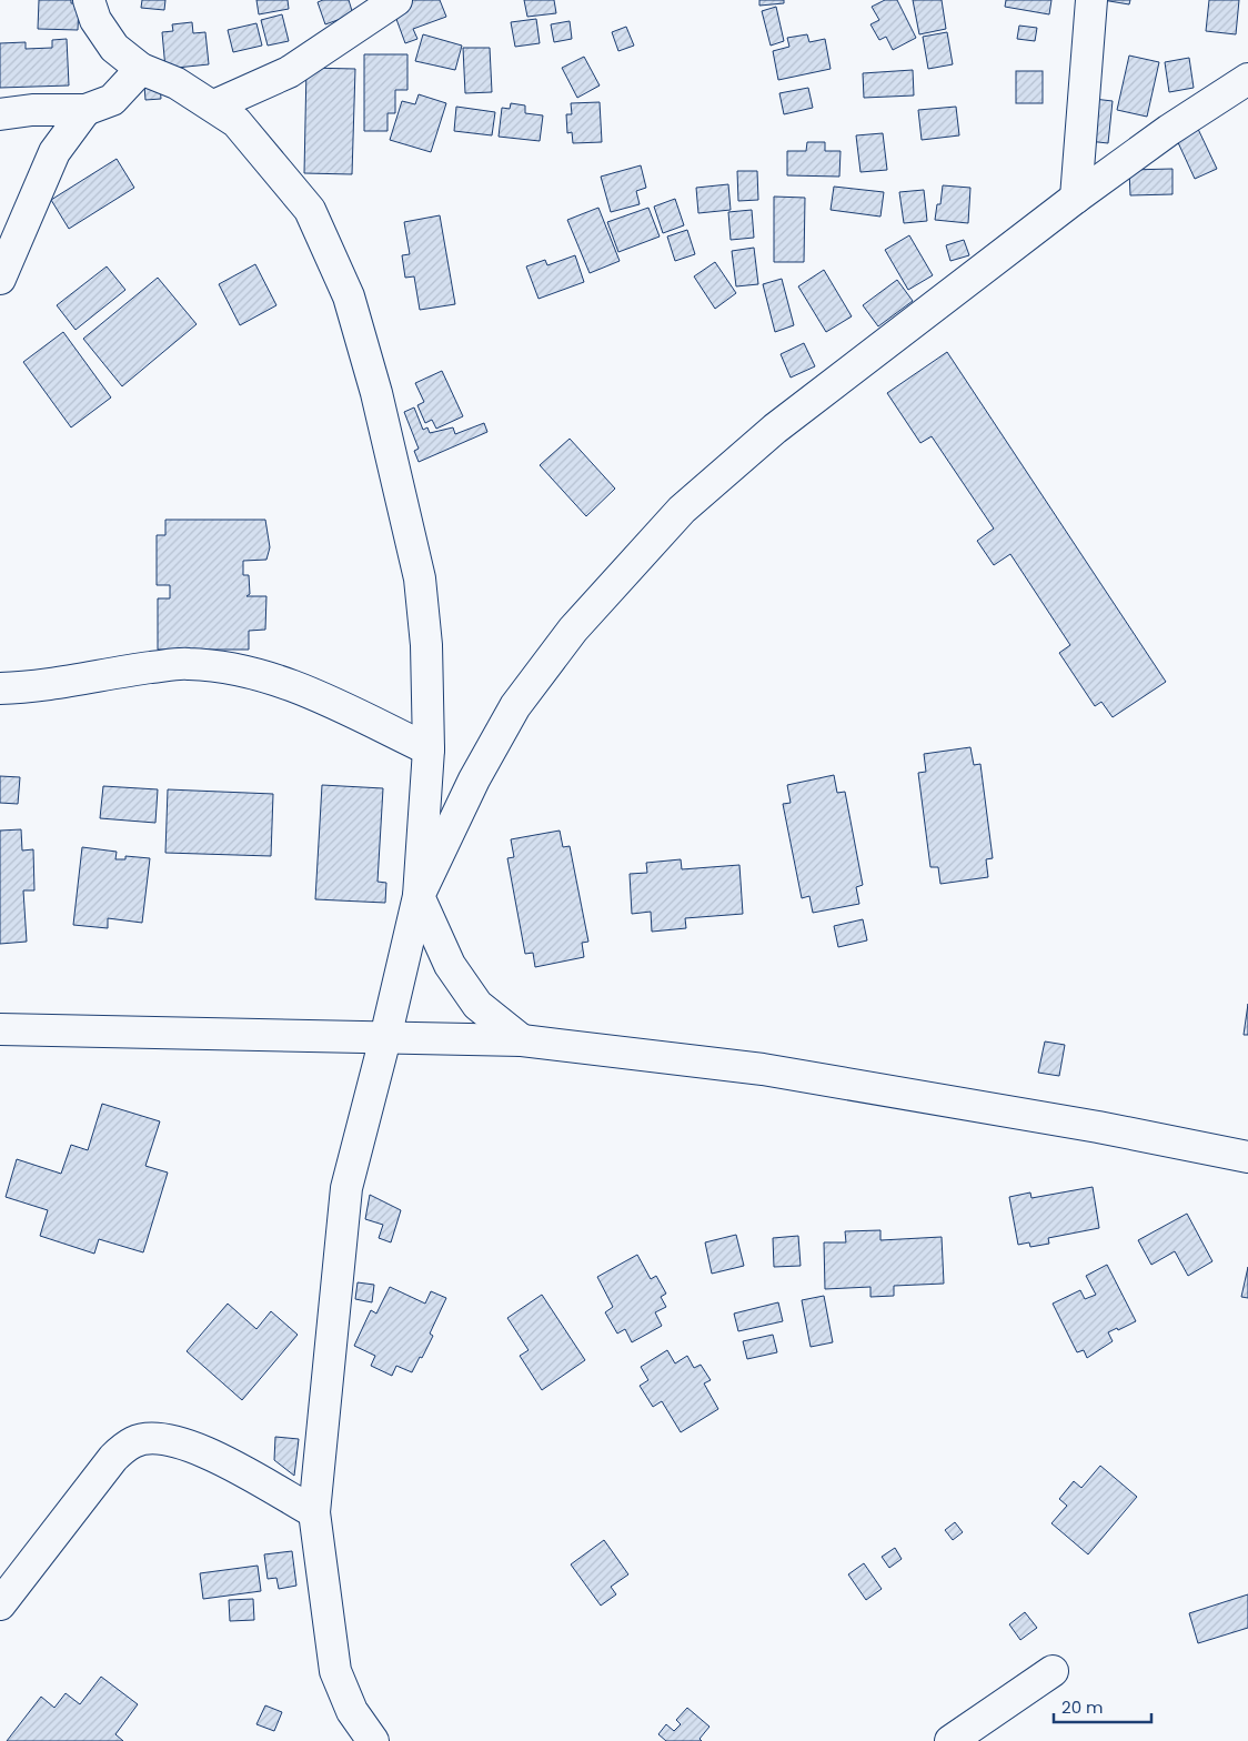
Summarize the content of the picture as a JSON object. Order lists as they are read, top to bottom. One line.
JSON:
{"scale_bar":"20 m"}
